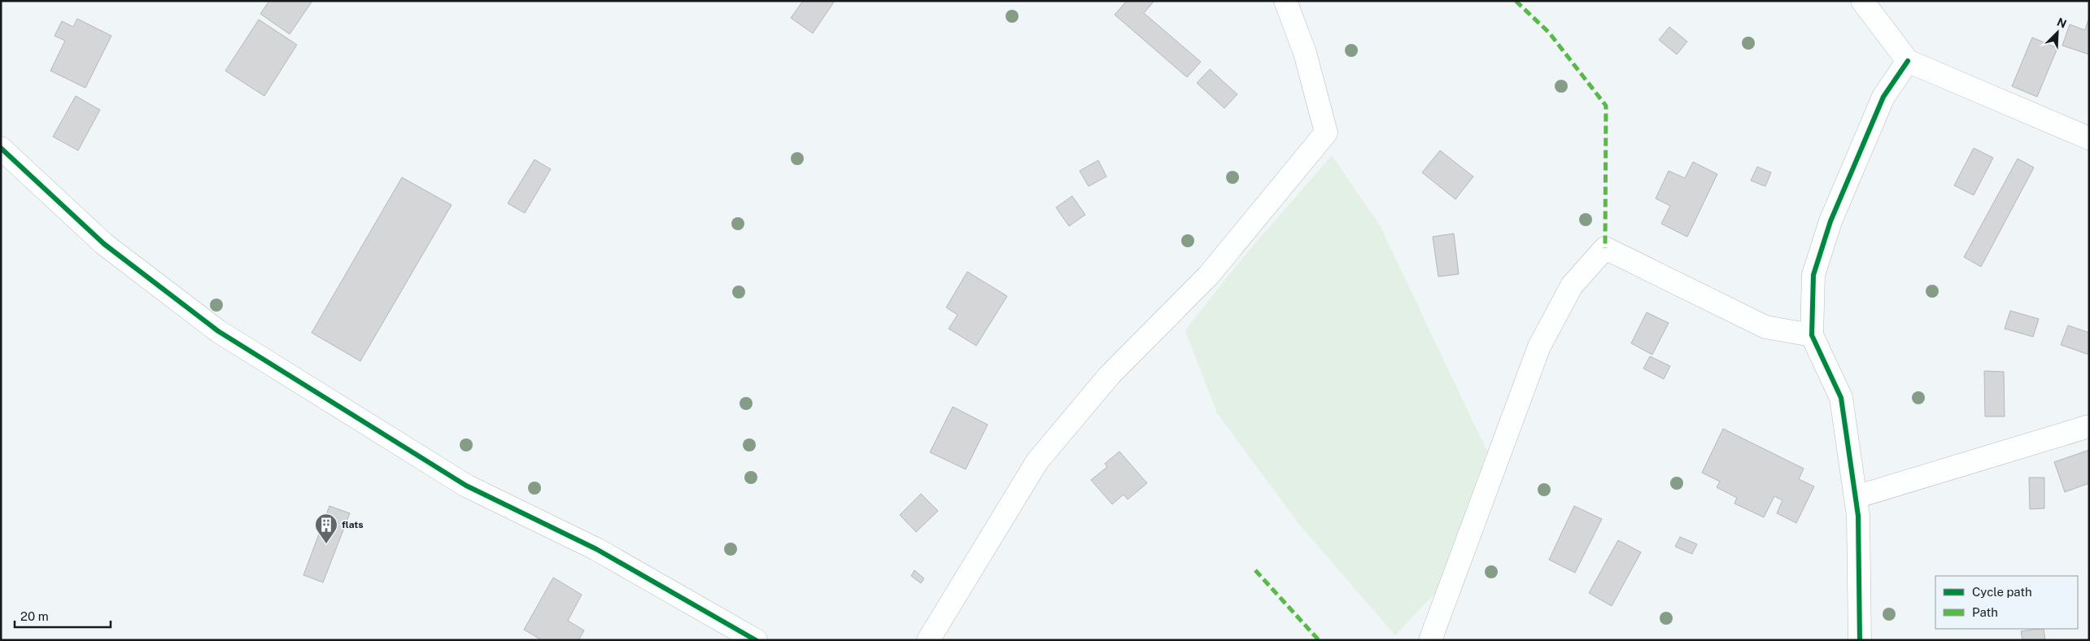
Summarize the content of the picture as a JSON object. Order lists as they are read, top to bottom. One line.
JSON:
{"places":{"building":["flats"]},"legend":["Cycle path","Path"],"scale_bar":"20 m","north":"top right"}
